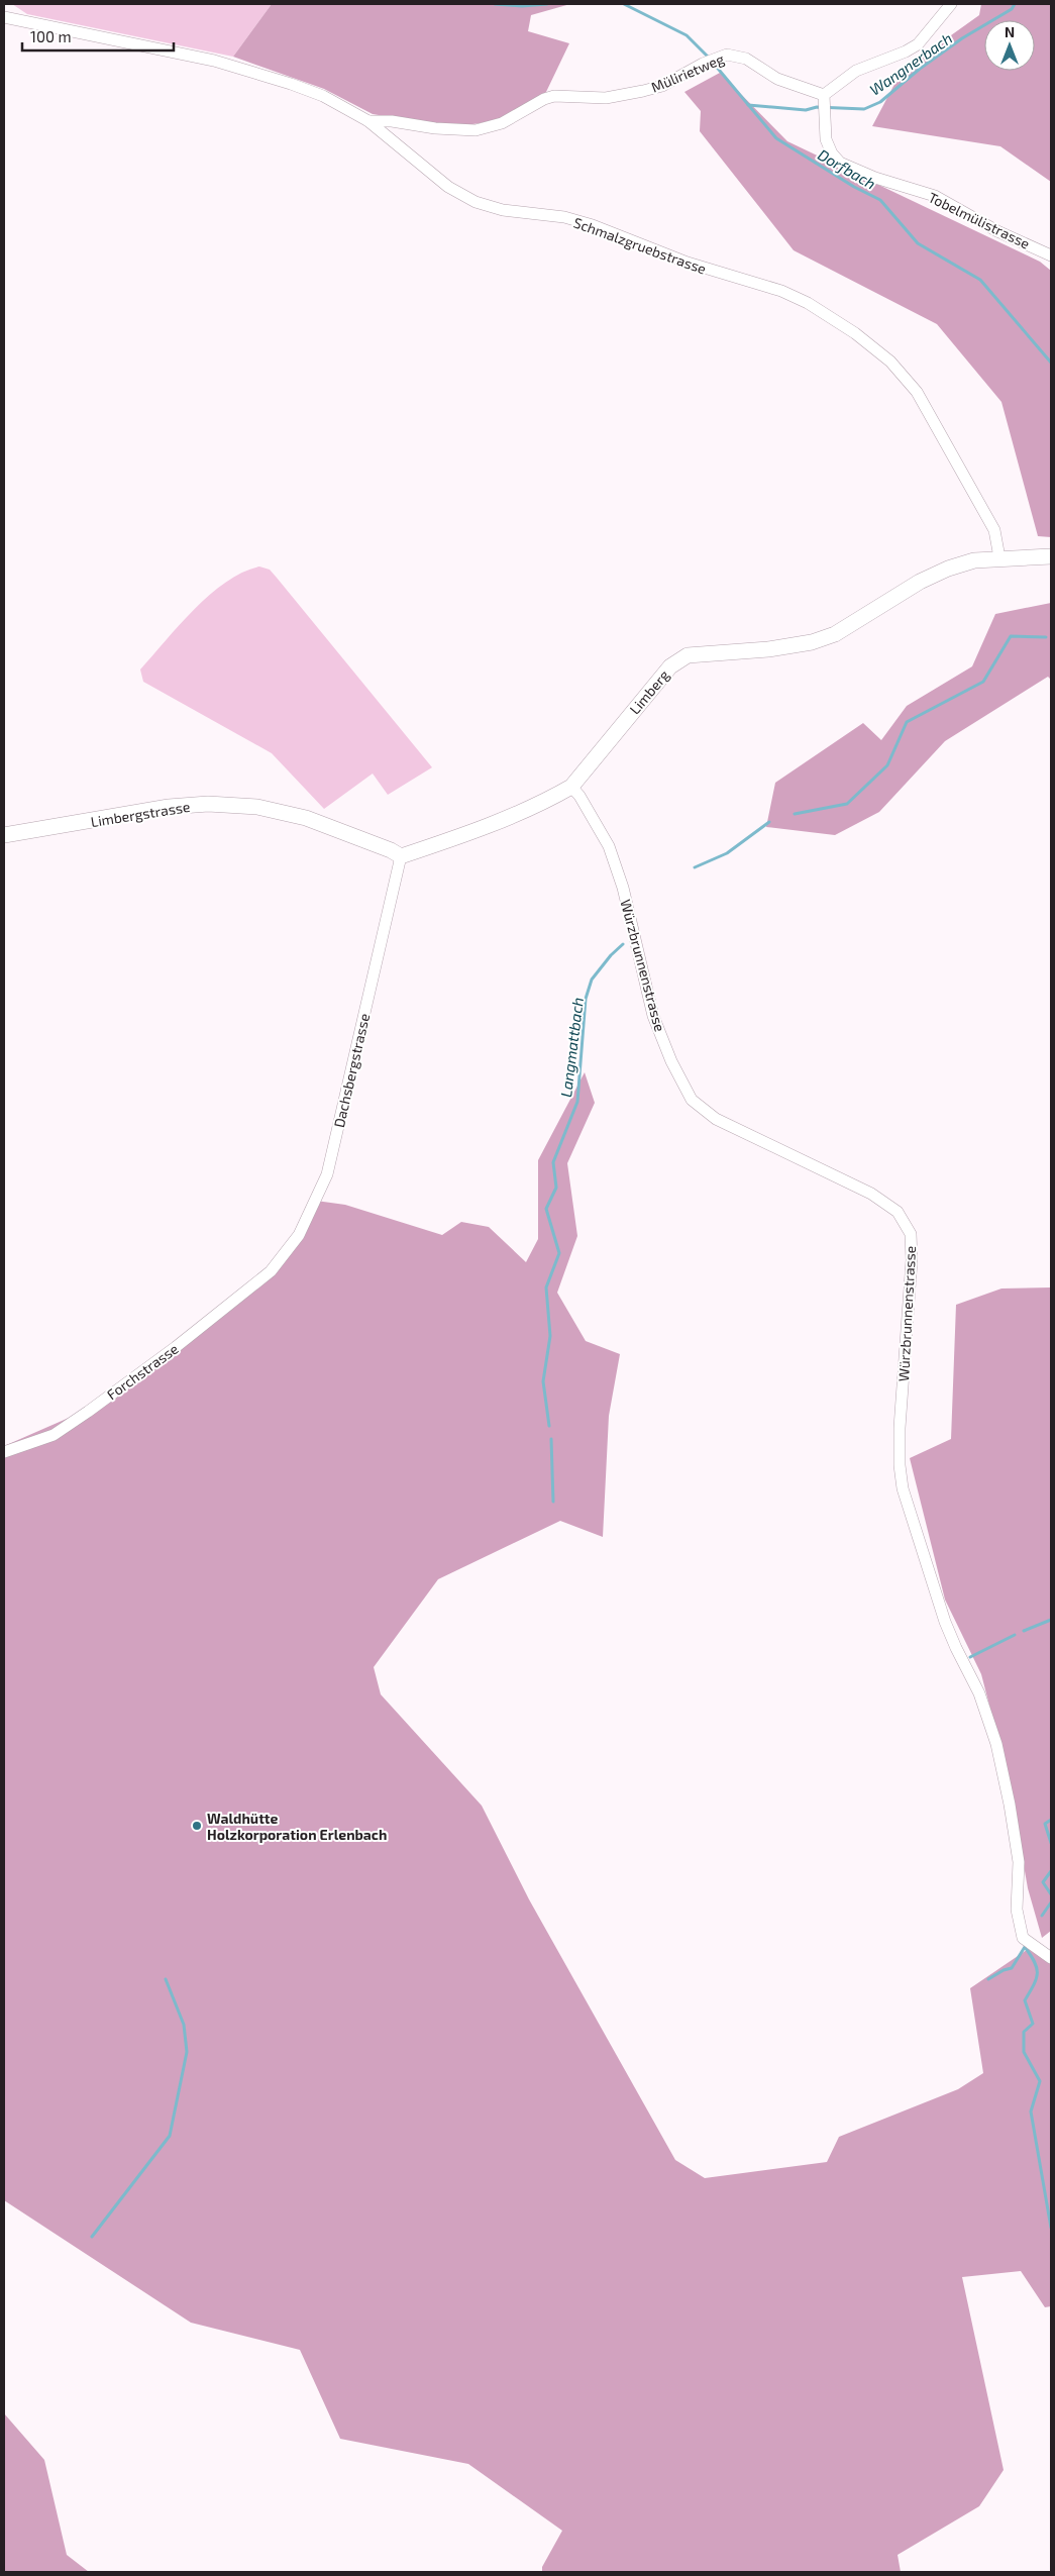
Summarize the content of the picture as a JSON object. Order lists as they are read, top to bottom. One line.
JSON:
{"streets":{"street":["Mülirietweg","Tobelmülistrasse","Schmalzgruebstrasse","Limberg","Limbergstrasse","Würzbrunnenstrasse","Dachsbergstrasse","Forchstrasse"]},"crossings":[["Mülirietweg","Tobelmülistrasse"],["Mülirietweg","Schmalzgruebstrasse"],["Schmalzgruebstrasse","Limberg"],["Limberg","Limbergstrasse"],["Limberg","Würzbrunnenstrasse"],["Limberg","Dachsbergstrasse"],["Limbergstrasse","Dachsbergstrasse"],["Dachsbergstrasse","Forchstrasse"]],"water":["Wangnerbach","Dorfbach","Langmattbach"],"places":["Waldhütte Holzkorporation Erlenbach"],"scale_bar":"100 m","north":"top"}
